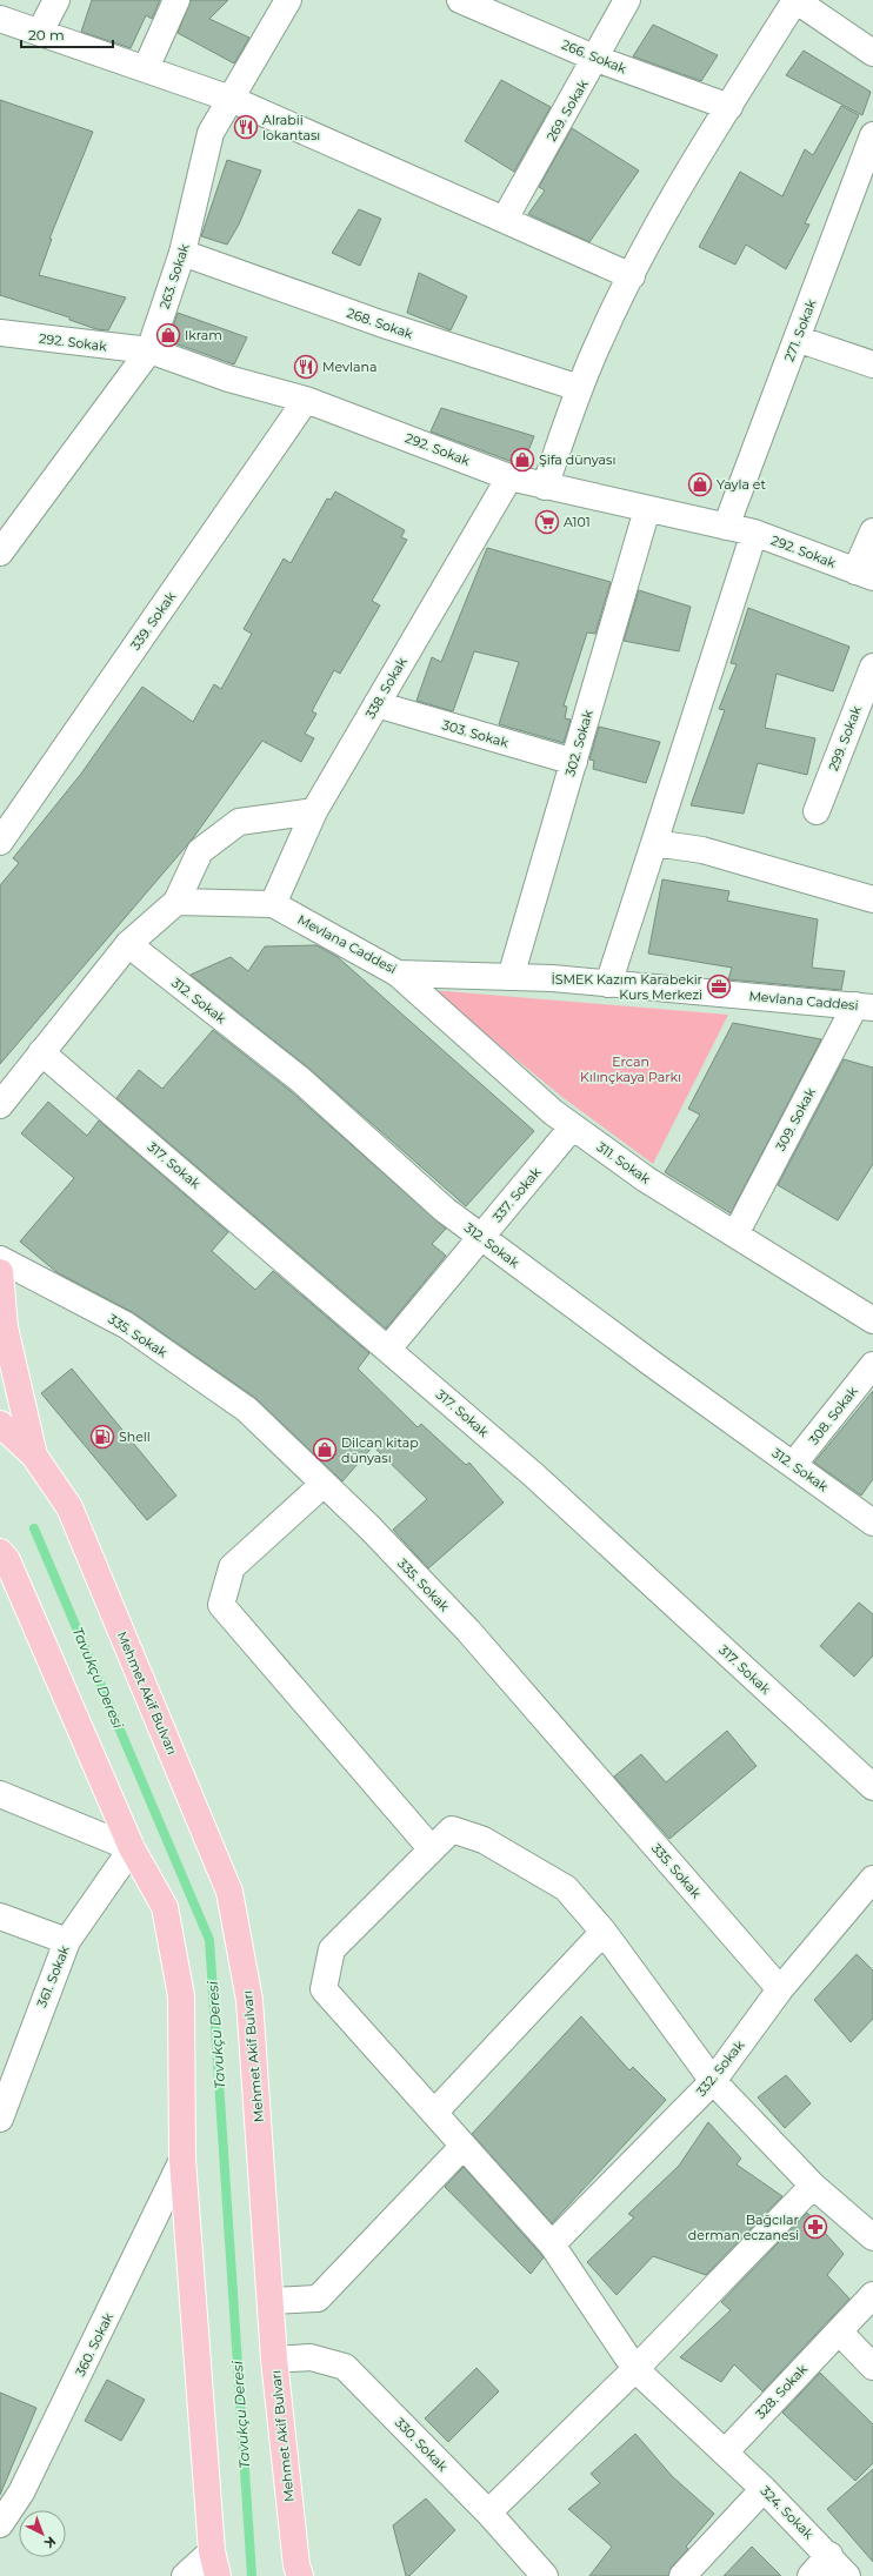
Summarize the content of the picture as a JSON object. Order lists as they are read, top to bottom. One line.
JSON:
{"streets":{"main road":["Mehmet Akif Bulvarı"],"street":["266. Sokak","269. Sokak","263. Sokak","268. Sokak","271. Sokak","292. Sokak","339. Sokak","338. Sokak","303. Sokak","299. Sokak","302. Sokak","Mevlana Caddesi","312. Sokak","309. Sokak","311. Sokak","317. Sokak","337. Sokak","335. Sokak","308. Sokak","361. Sokak","332. Sokak","360. Sokak","328. Sokak","330. Sokak","324. Sokak"]},"crossings":[["266. Sokak","269. Sokak"],["263. Sokak","268. Sokak"],["263. Sokak","292. Sokak"],["271. Sokak","292. Sokak"],["292. Sokak","339. Sokak"],["292. Sokak","338. Sokak"],["292. Sokak","302. Sokak"],["338. Sokak","303. Sokak"],["338. Sokak","Mevlana Caddesi"],["303. Sokak","302. Sokak"],["302. Sokak","Mevlana Caddesi"],["Mevlana Caddesi","309. Sokak"],["Mevlana Caddesi","311. Sokak"],["312. Sokak","337. Sokak"],["312. Sokak","308. Sokak"],["309. Sokak","311. Sokak"],["311. Sokak","337. Sokak"],["317. Sokak","337. Sokak"],["335. Sokak","332. Sokak"],["Mehmet Akif Bulvarı","330. Sokak"],["332. Sokak","324. Sokak"],["328. Sokak","324. Sokak"]],"water":["Tavukçu Deresi"],"parks":["Ercan Kılınçkaya Parkı"],"places":{"restaurant":["Alrabii lokantası","Mevlana"],"shop":["Ikram","Şifa dünyası","Yayla et","Dilcan kitap dünyası"],"supermarket":["A101"],"office":["İSMEK Kazım Karabekir Kurs Merkezi"],"fuel station":["Shell"],"pharmacy":["Bağcılar derman eczanesi"]},"scale_bar":"20 m","north":"bottom right"}
